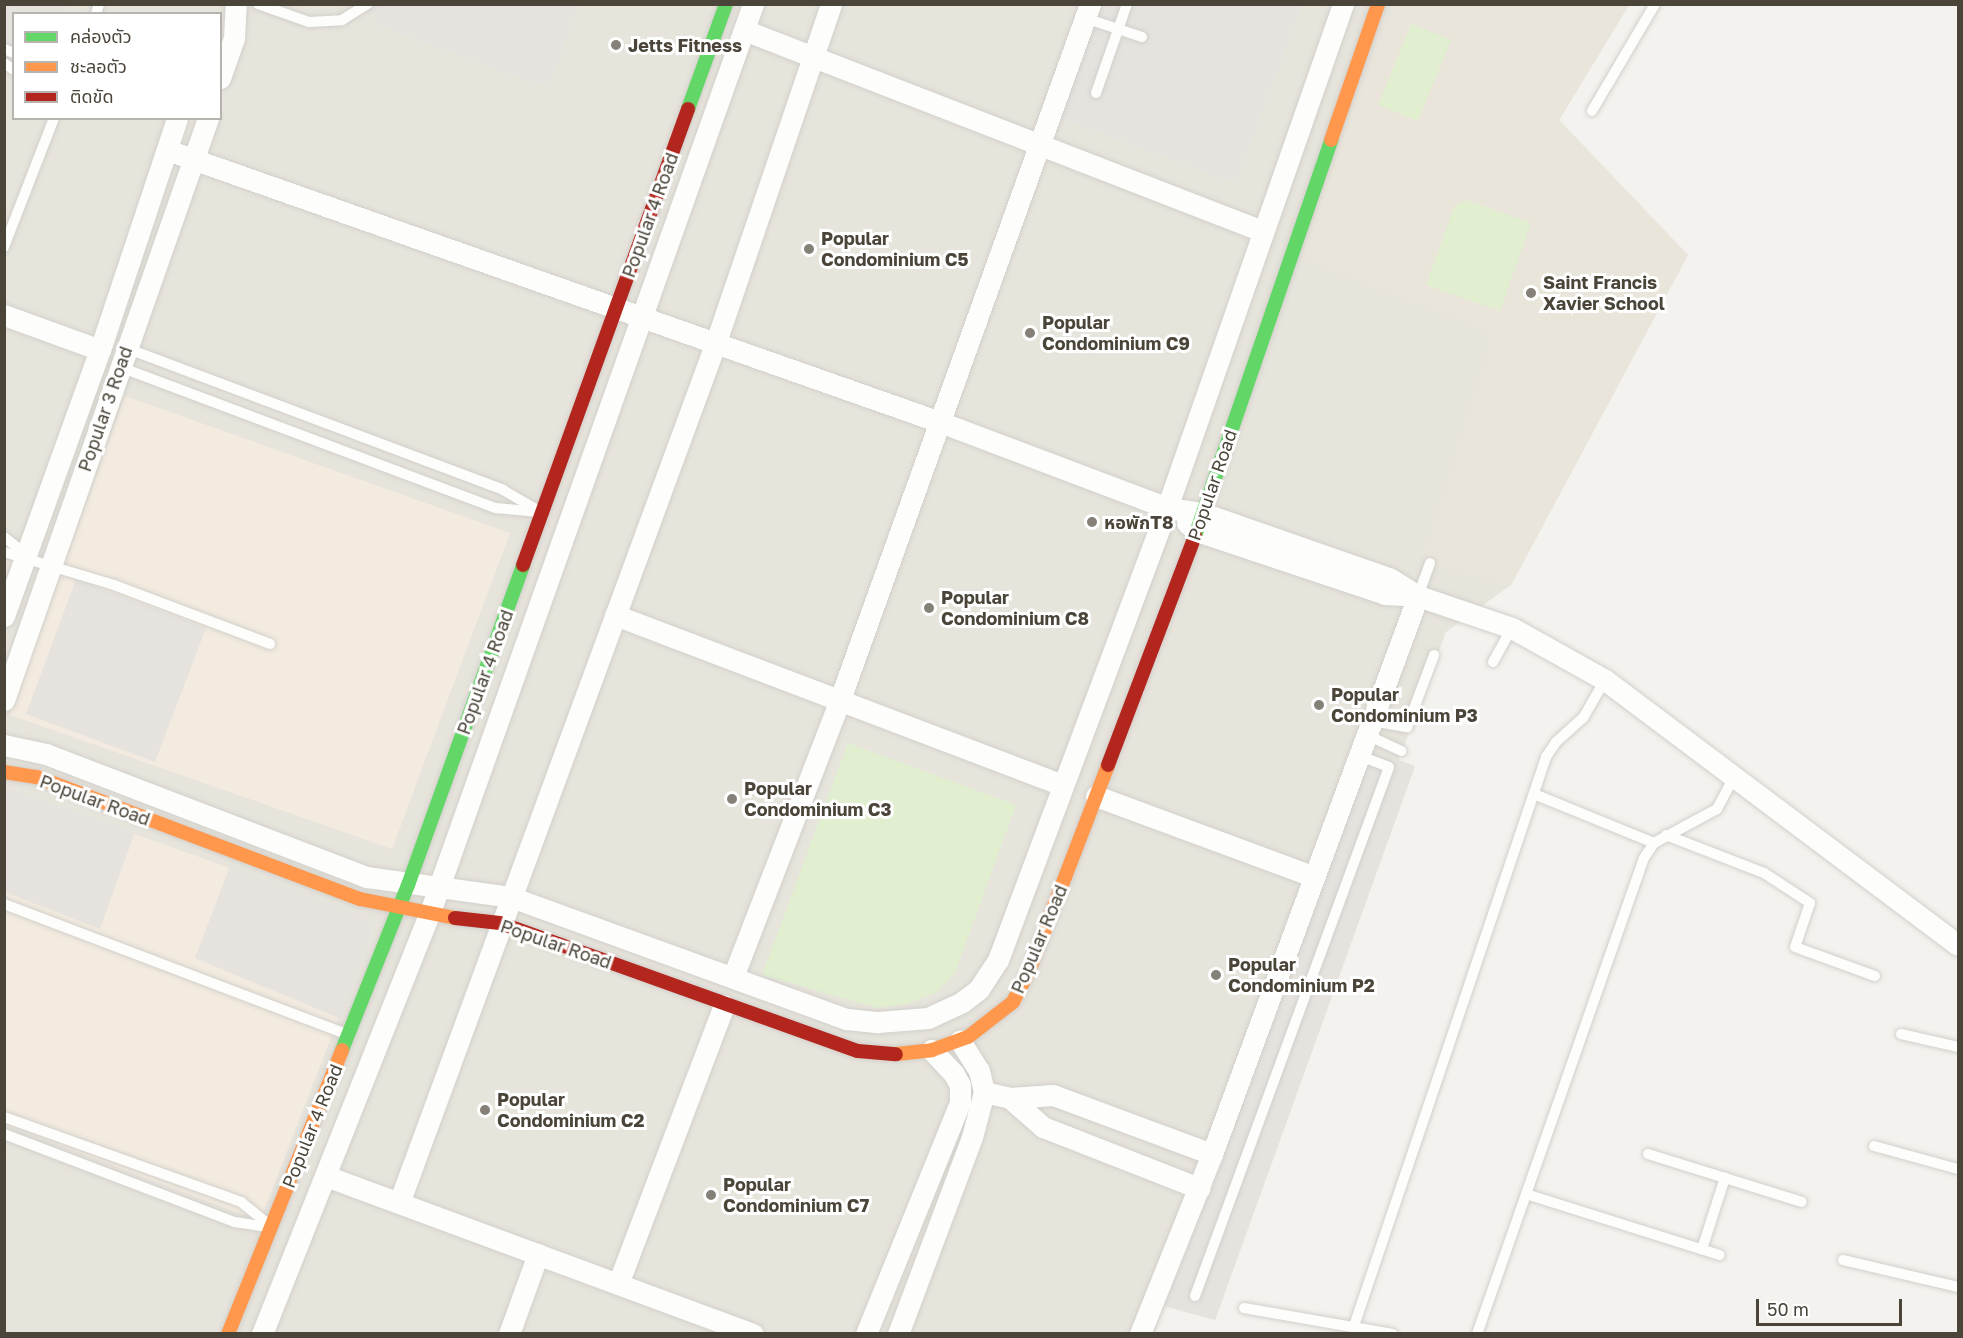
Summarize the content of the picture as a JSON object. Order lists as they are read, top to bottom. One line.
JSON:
{"streets":{"street":["Popular 4 Road","Popular 3 Road","Popular Road"]},"crossings":[["Popular 4 Road","Popular Road"]],"places":["Jetts Fitness","Popular Condominium C5","Saint Francis Xavier School","Popular Condominium C9","หอพักT8","Popular Condominium C8","Popular Condominium P3","Popular Condominium C3","Popular Condominium P2","Popular Condominium C2","Popular Condominium C7"],"legend":["คล่องตัว","ชะลอตัว","ติดขัด"],"scale_bar":"50 m"}
